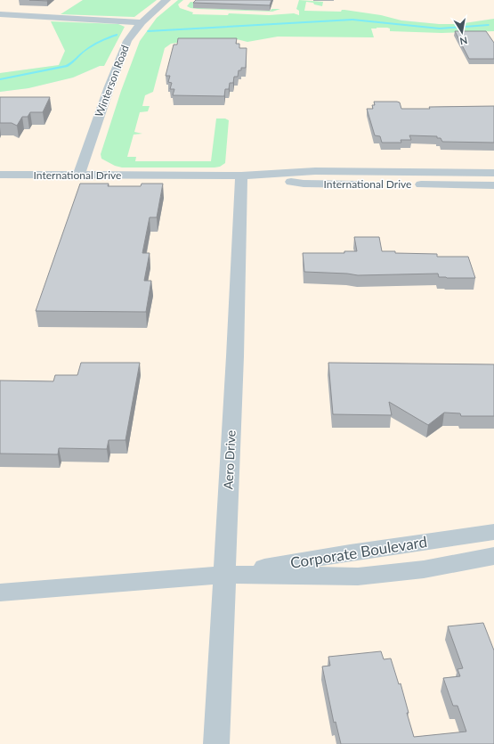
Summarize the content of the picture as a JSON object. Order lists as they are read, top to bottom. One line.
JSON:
{"streets":{"street":["Winterson Road","International Drive","Aero Drive","Corporate Boulevard"]},"crossings":[["Winterson Road","International Drive"],["International Drive","Aero Drive"],["Aero Drive","Corporate Boulevard"]],"north":"bottom"}
